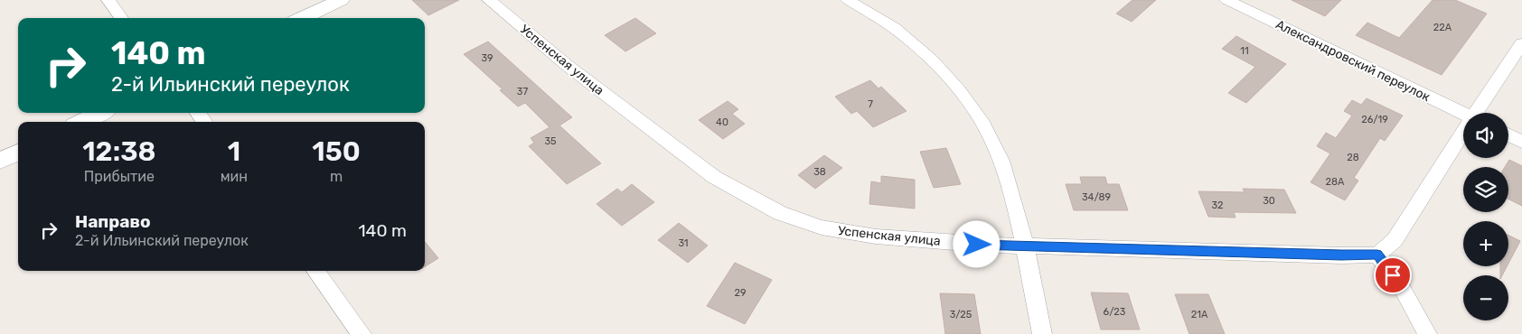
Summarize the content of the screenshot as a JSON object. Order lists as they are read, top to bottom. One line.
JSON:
{"streets":{"street":["Успенская улица","Александровский переулок"]},"house_numbers":["22А","11","39","37","7","26/19","40","35","28","38","28А","34/89","30","32","31","29","6/23","3/25","21А"],"page":{"turn":["140 m","2-й Ильинский переулок"],"map_buttons":["+","−"],"eta":["12:38","Прибытие","1","мин","150","m"],"list":[{"name":"Направо","note":"2-й Ильинский переулок","value":"140 m"}]}}
